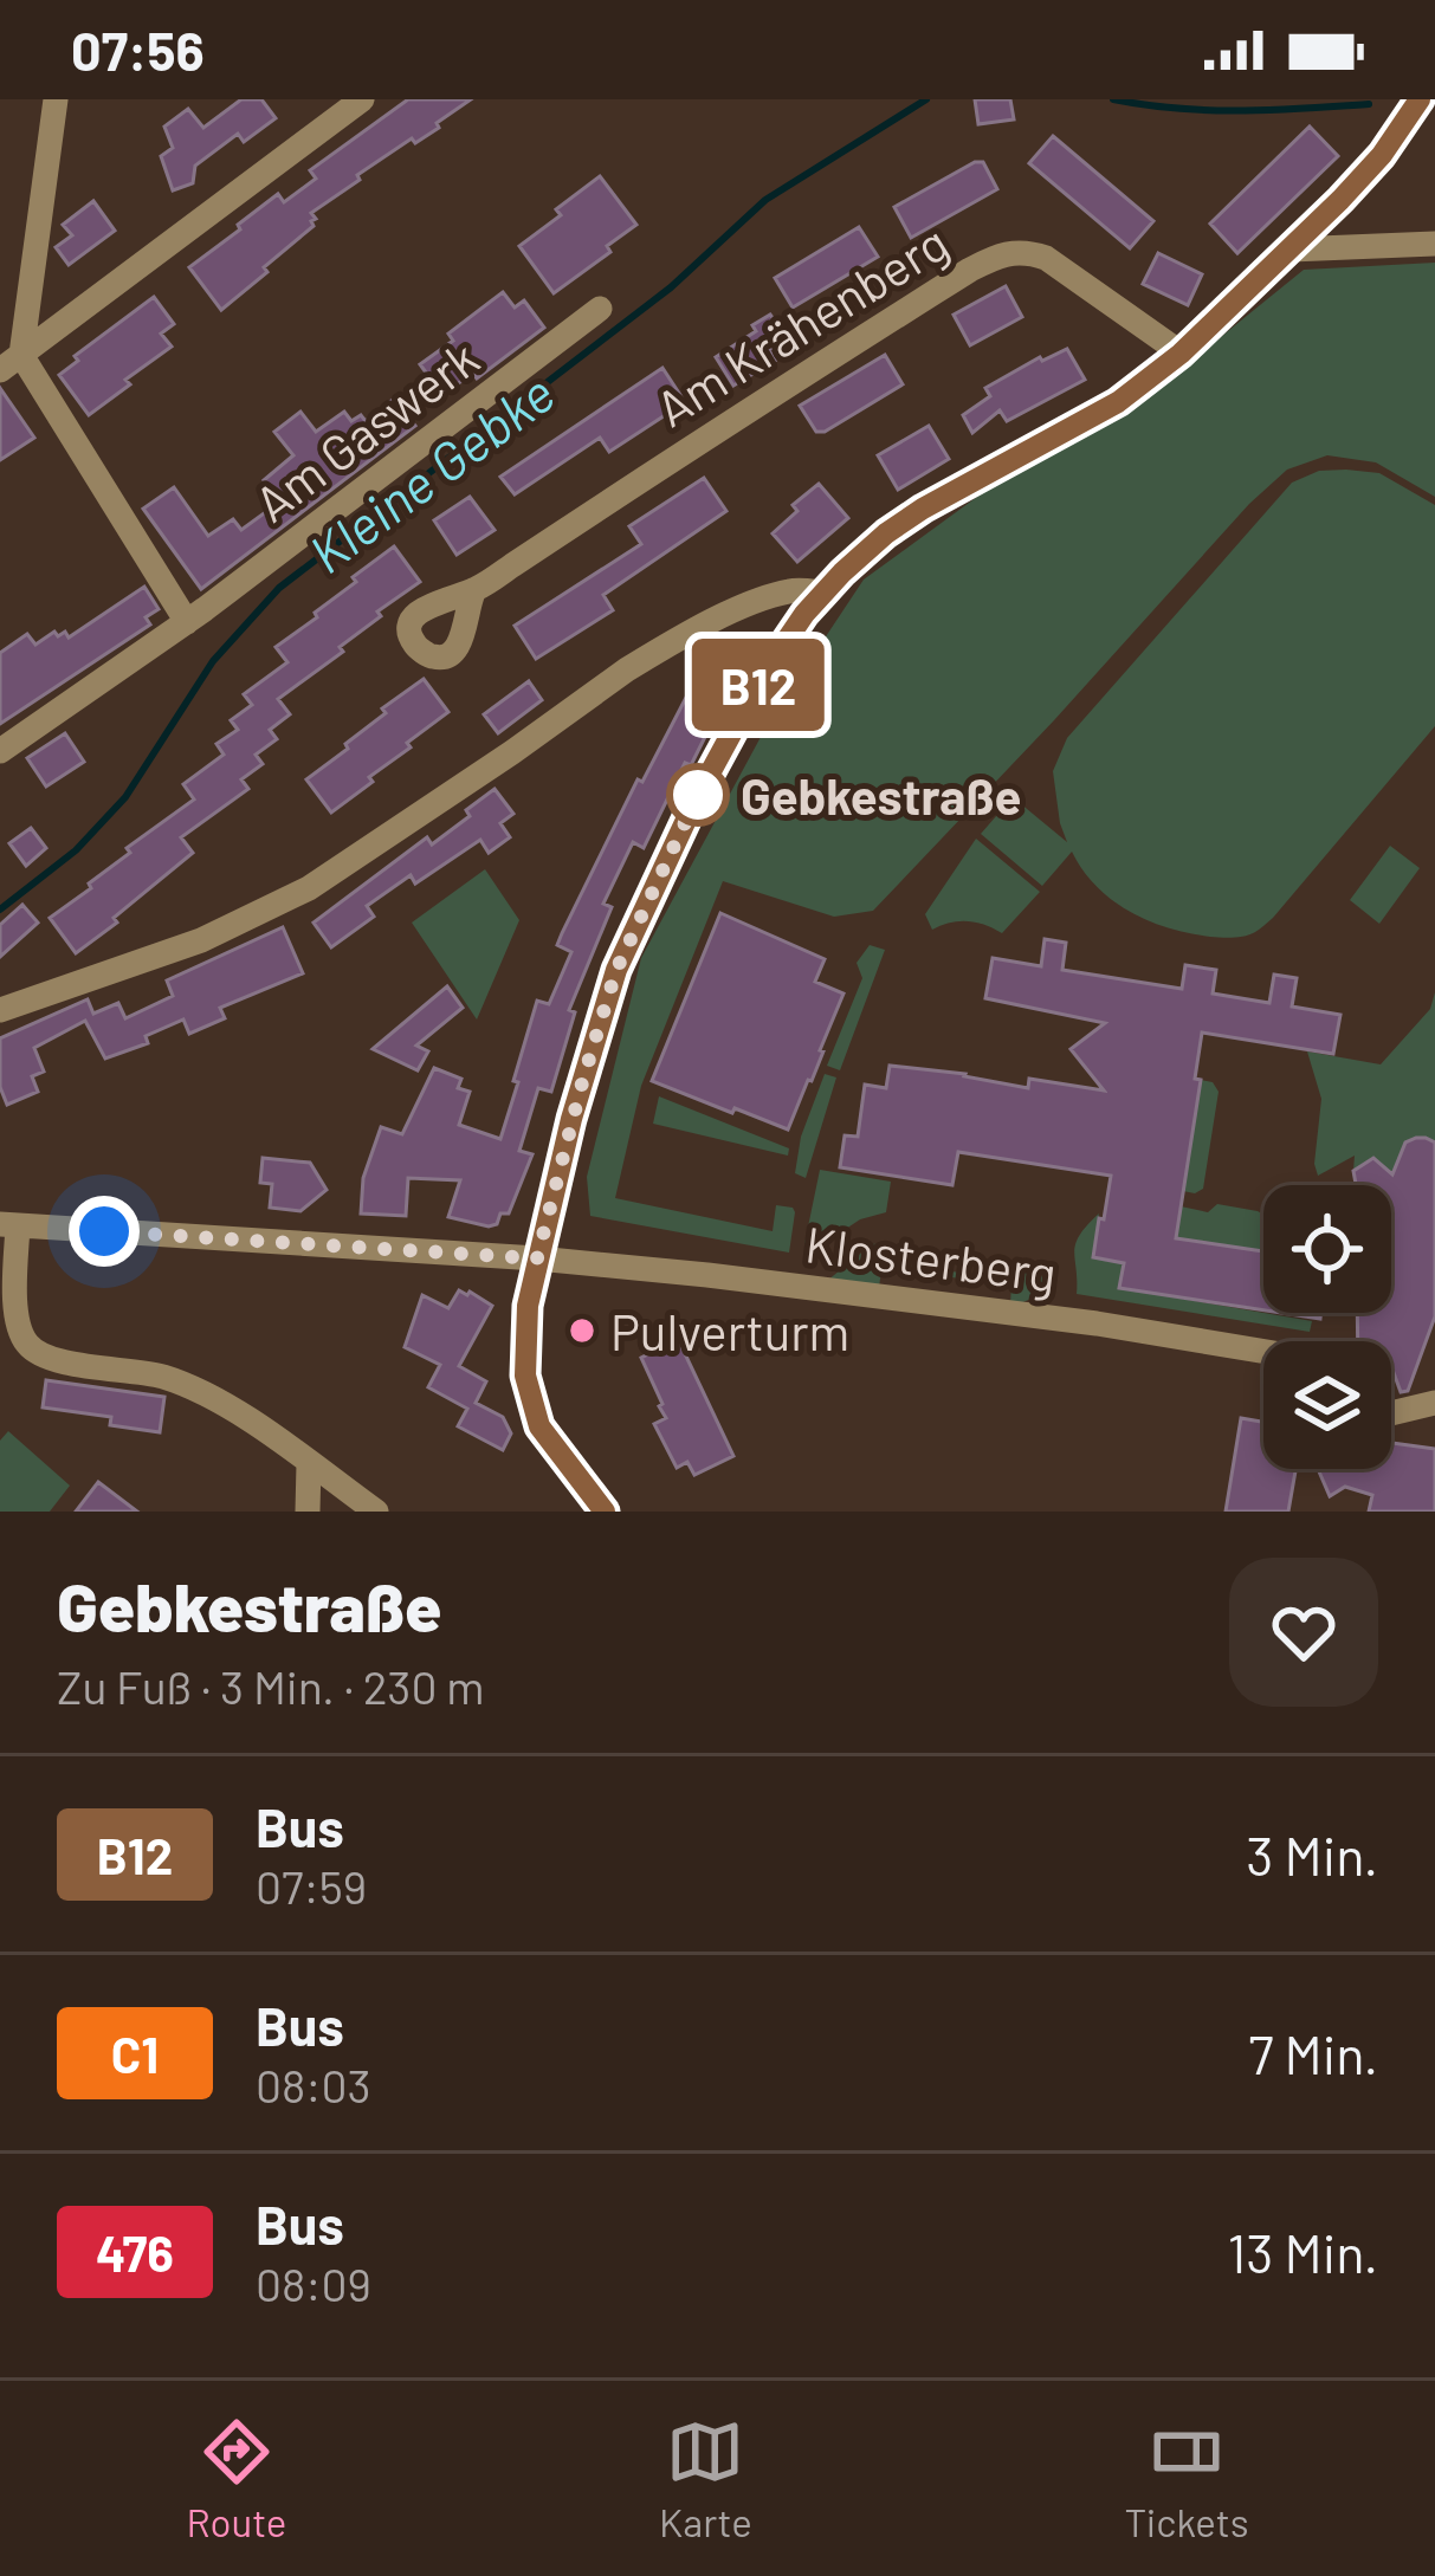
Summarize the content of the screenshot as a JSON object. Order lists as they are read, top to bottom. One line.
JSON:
{"streets":{"street":["Am Krähenberg","Am Gaswerk","Klosterberg"]},"water":["Kleine Gebke"],"places":["Gebkestraße","Pulverturm"],"lines":["bus line B12"],"page":{"status":"07:56","on_map":"B12","heading":["Gebkestraße","Zu Fuß · 3 Min. · 230 m"],"list":[{"mark":"B12","name":"Bus","note":"07:59","value":"3 Min."},{"mark":"C1","name":"Bus","note":"08:03","value":"7 Min."},{"mark":"476","name":"Bus","note":"08:09","value":"13 Min."}],"tabs":["Route","Karte","Tickets"]}}
